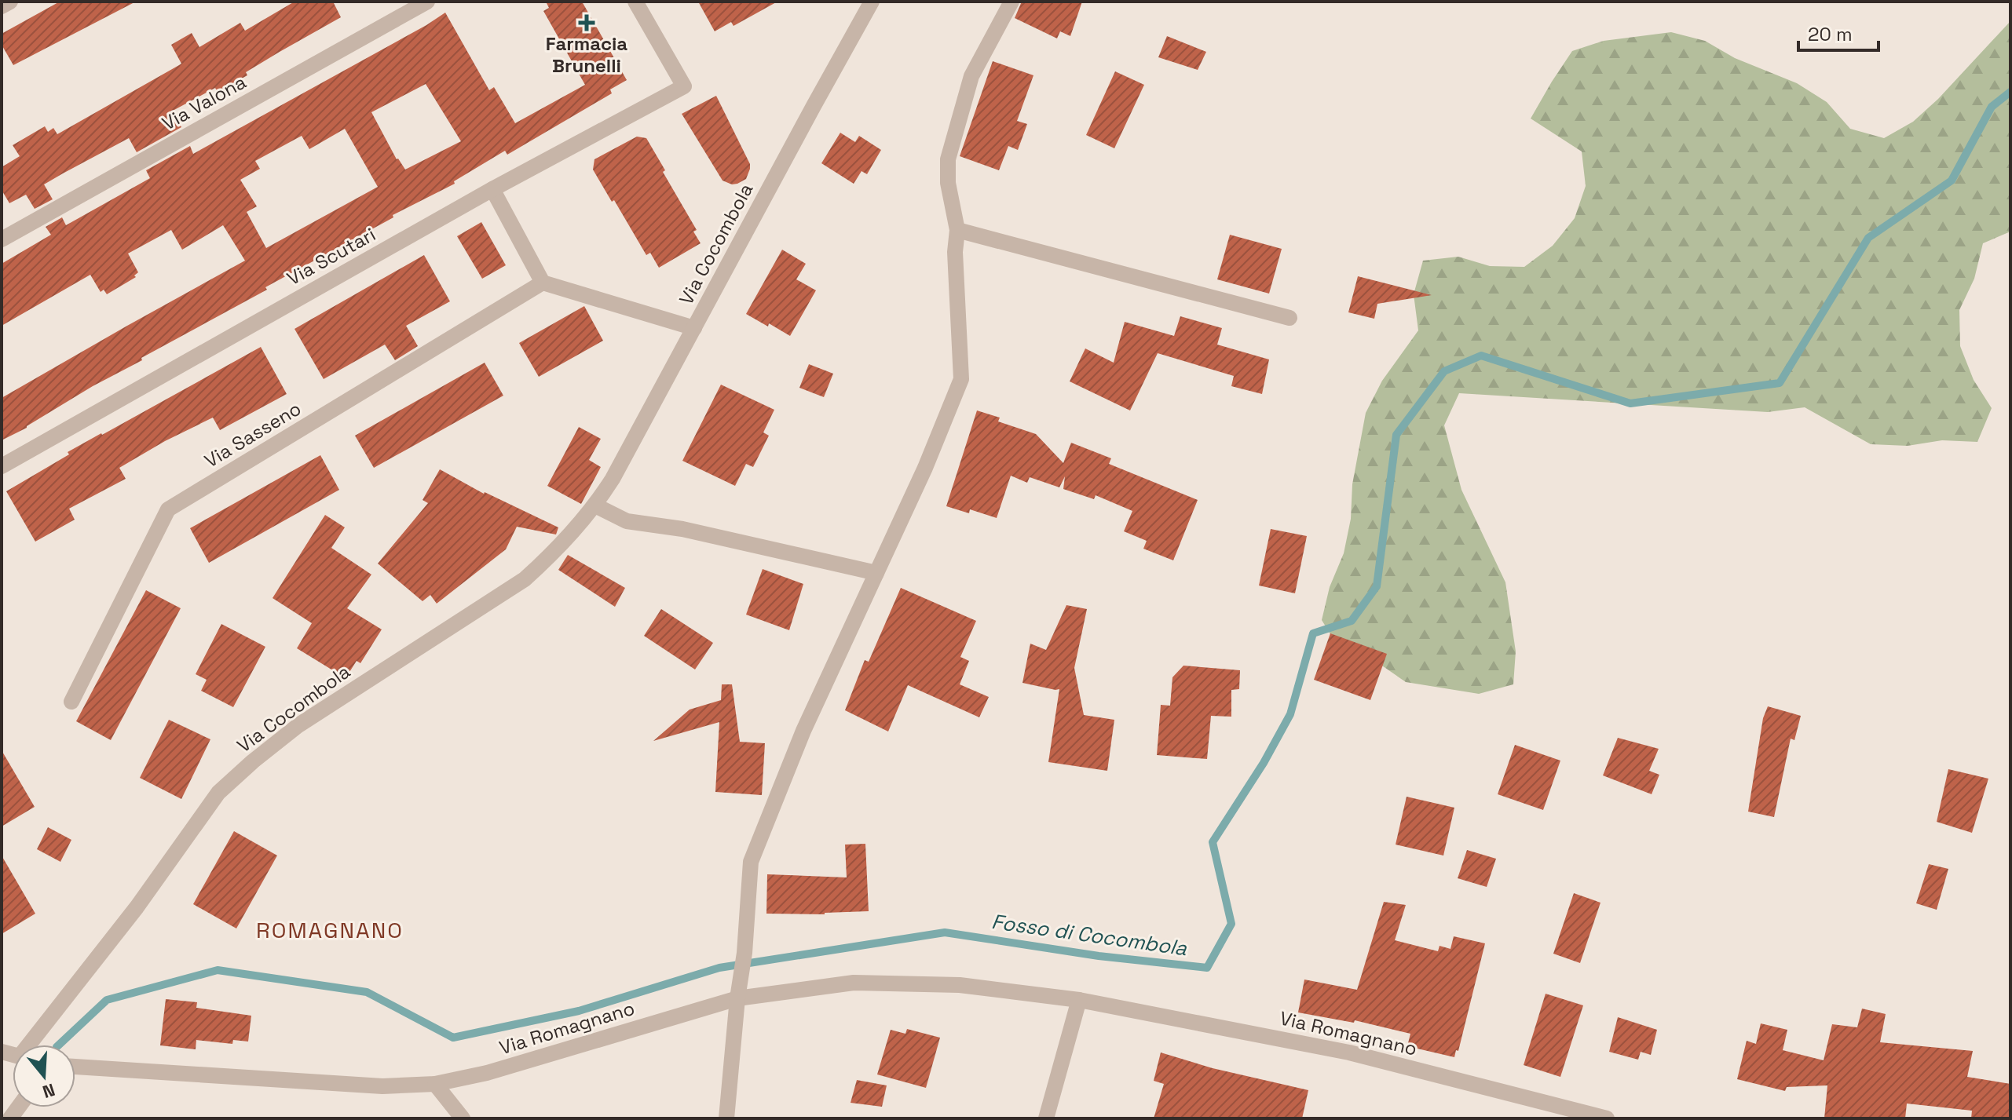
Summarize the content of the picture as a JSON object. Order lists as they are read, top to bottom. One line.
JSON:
{"streets":{"street":["Via Valona","Via Cocombola","Via Scutari","Via Sasseno","Via Romagnano"]},"districts":["ROMAGNANO"],"water":["Fosso di Cocombola"],"places":{"health":["Farmacia Brunelli"]},"scale_bar":"20 m","north":"bottom"}
